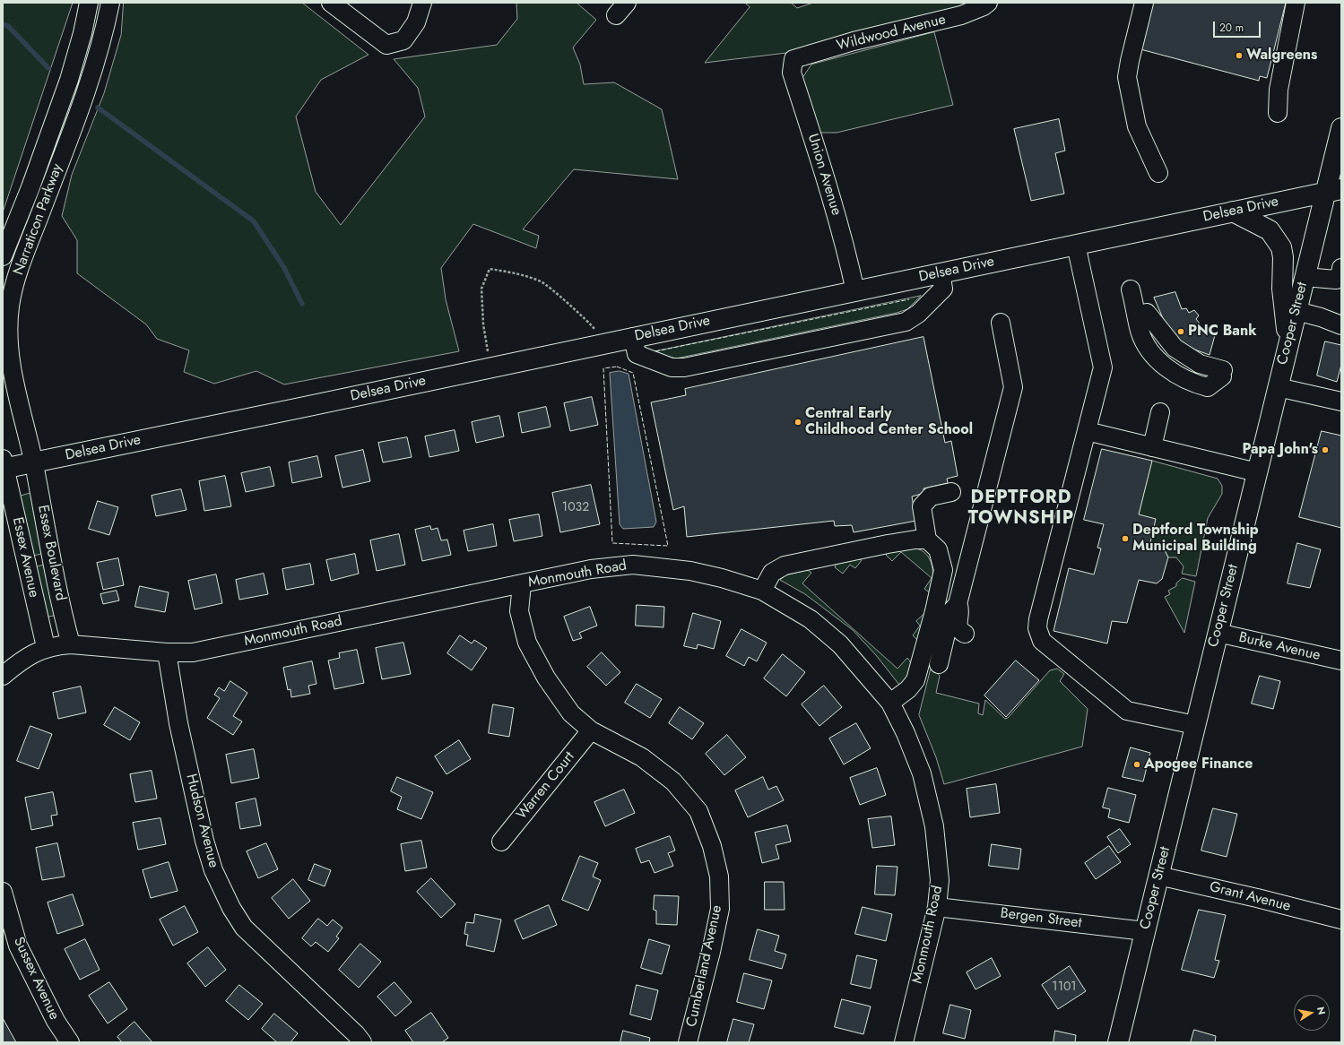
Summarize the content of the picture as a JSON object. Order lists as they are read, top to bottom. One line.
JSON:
{"streets":{"main road":["Delsea Drive","Cooper Street"],"street":["Wildwood Avenue","Union Avenue","Narraticon Parkway","Essex Boulevard","Essex Avenue","Monmouth Road","Burke Avenue","Warren Court","Hudson Avenue","Grant Avenue","Bergen Street","Cumberland Avenue","Sussex Avenue"]},"crossings":[["Wildwood Avenue","Union Avenue"],["Union Avenue","Delsea Drive"],["Delsea Drive","Narraticon Parkway"],["Delsea Drive","Cooper Street"],["Delsea Drive","Essex Boulevard"],["Delsea Drive","Essex Avenue"],["Narraticon Parkway","Essex Boulevard"],["Cooper Street","Burke Avenue"],["Cooper Street","Grant Avenue"],["Cooper Street","Bergen Street"],["Essex Boulevard","Monmouth Road"],["Essex Avenue","Monmouth Road"],["Monmouth Road","Hudson Avenue"],["Monmouth Road","Bergen Street"],["Monmouth Road","Cumberland Avenue"],["Warren Court","Cumberland Avenue"]],"districts":["DEPTFORD TOWNSHIP"],"places":["Walgreens","PNC Bank","Central Early Childhood Center School","Papa John's","Deptford Township Municipal Building","Apogee Finance"],"house_numbers":["1032","1101"],"scale_bar":"20 m","north":"right"}
